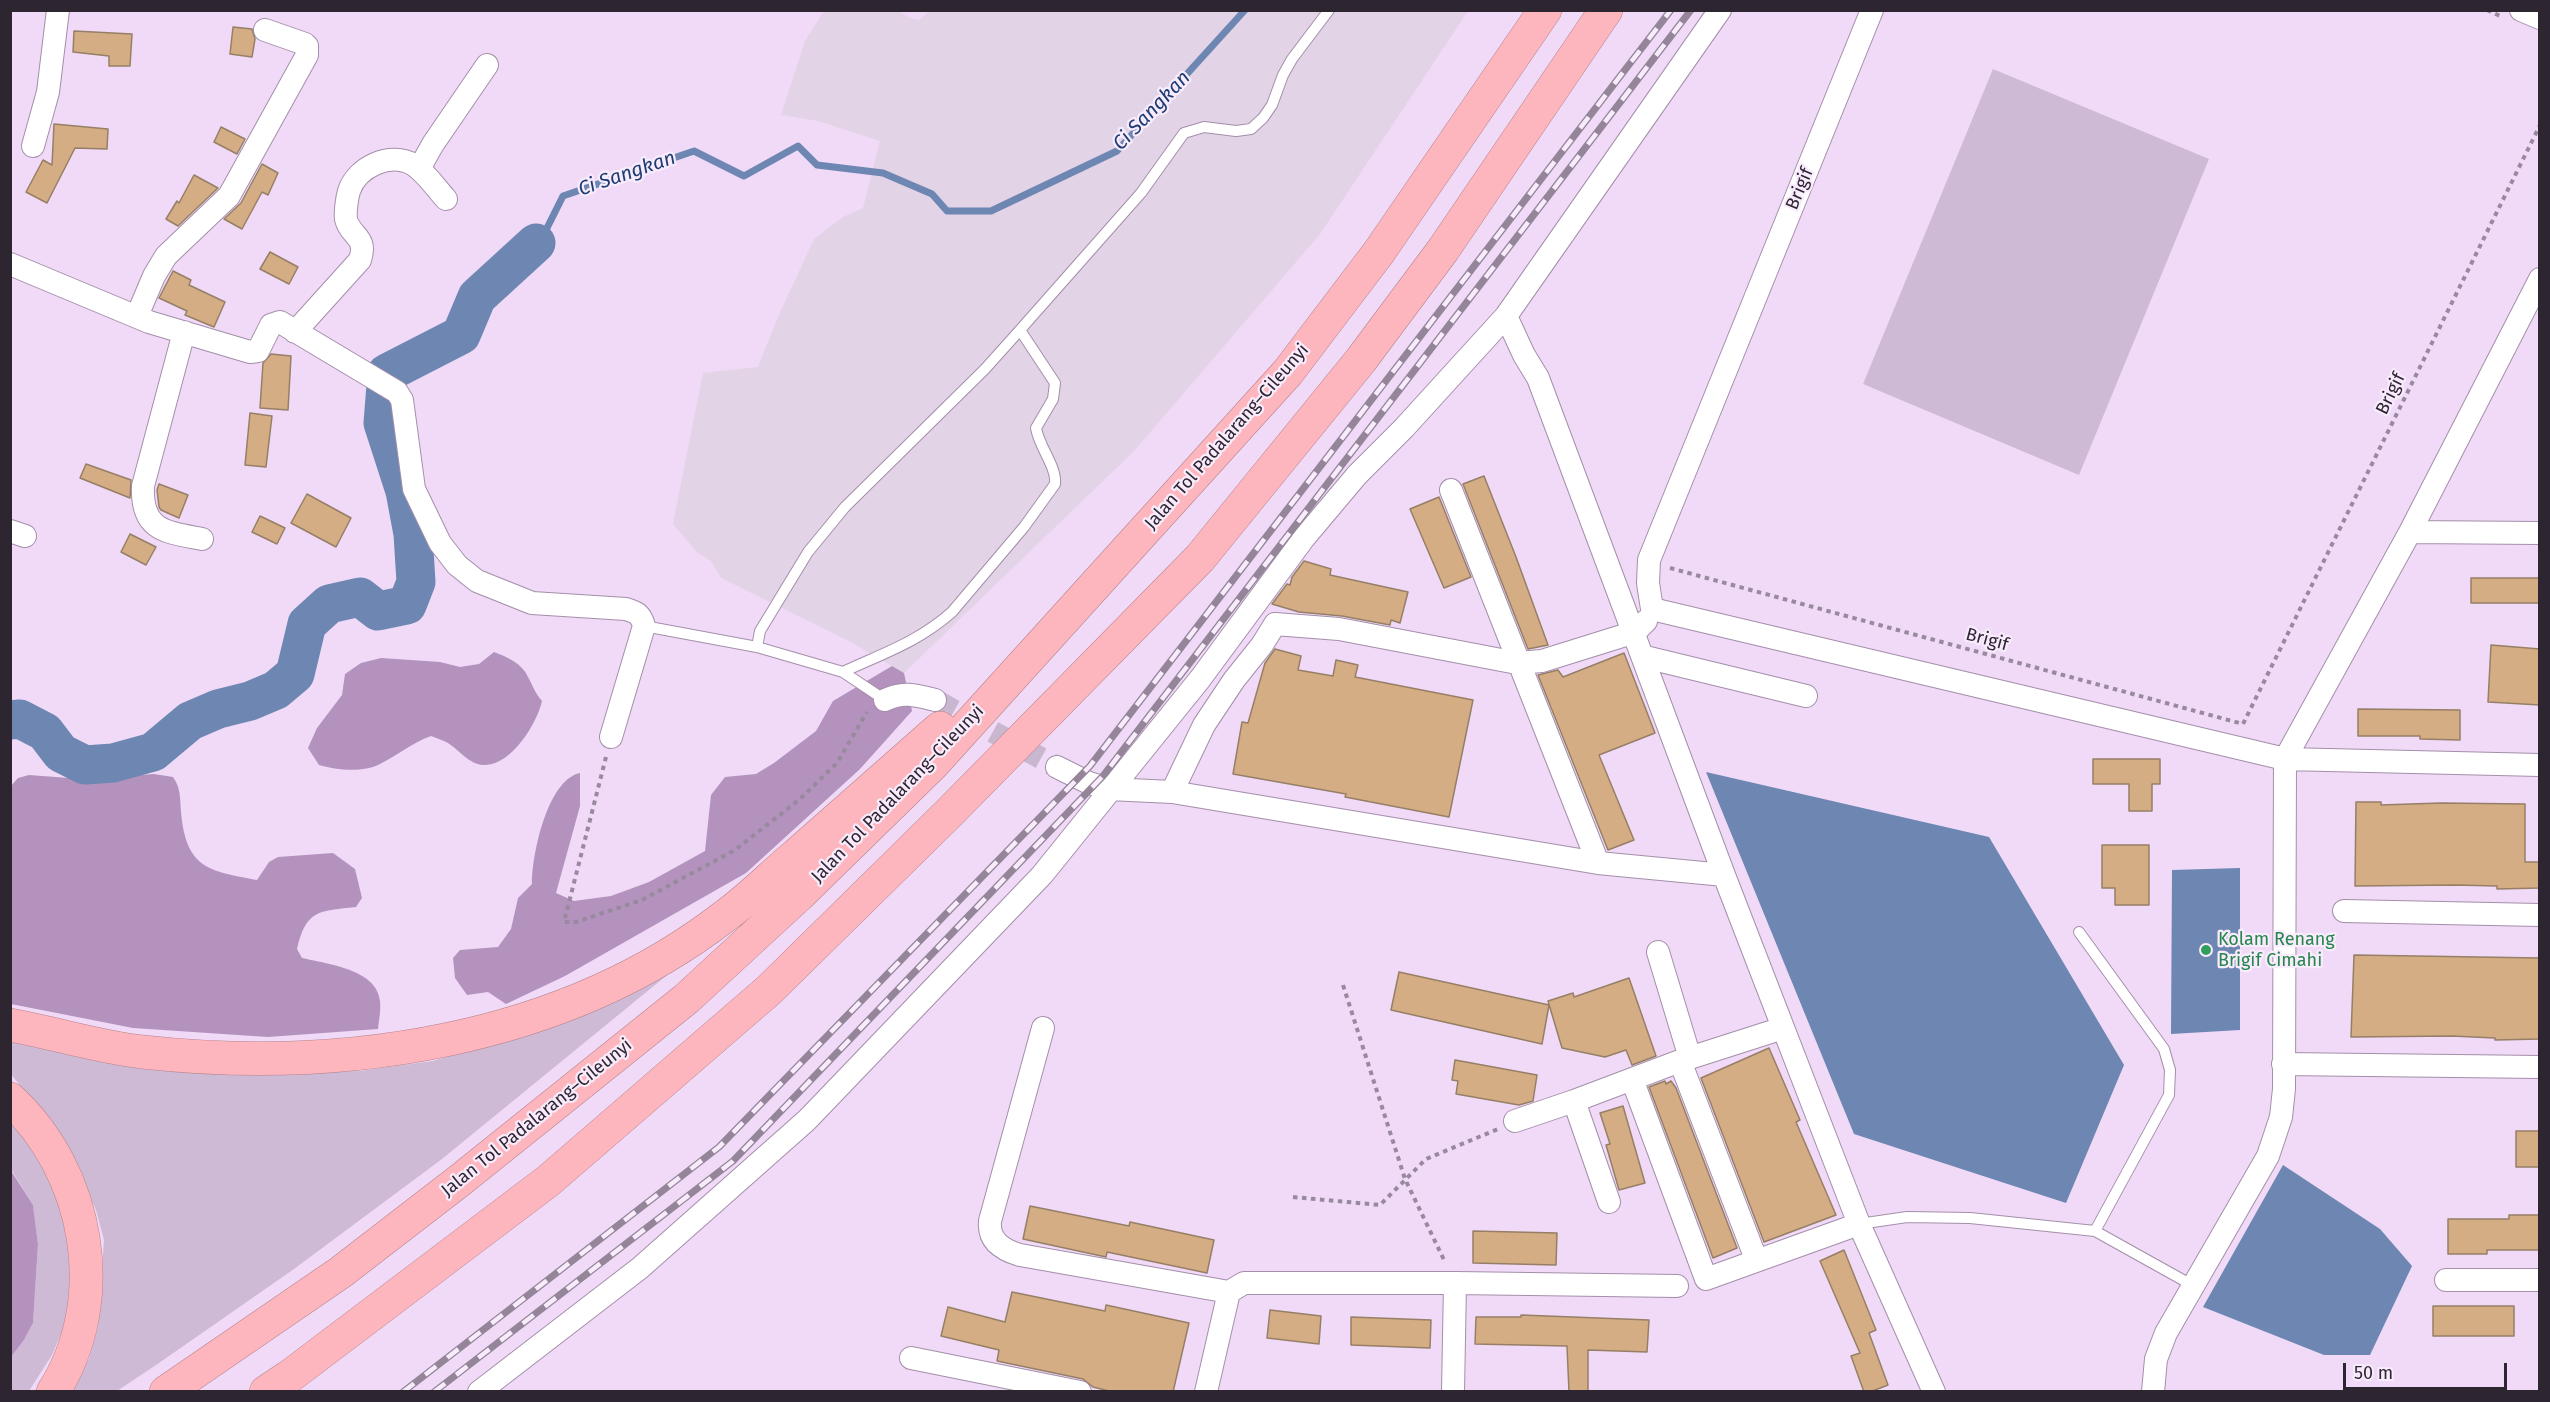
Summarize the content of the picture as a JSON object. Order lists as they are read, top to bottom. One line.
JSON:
{"streets":{"highway":["Jalan Tol Padalarang–Cileunyi"],"path":["Brigif"]},"water":["Ci Sangkan"],"places":["Kolam Renang Brigif Cimahi"],"scale_bar":"50 m"}
